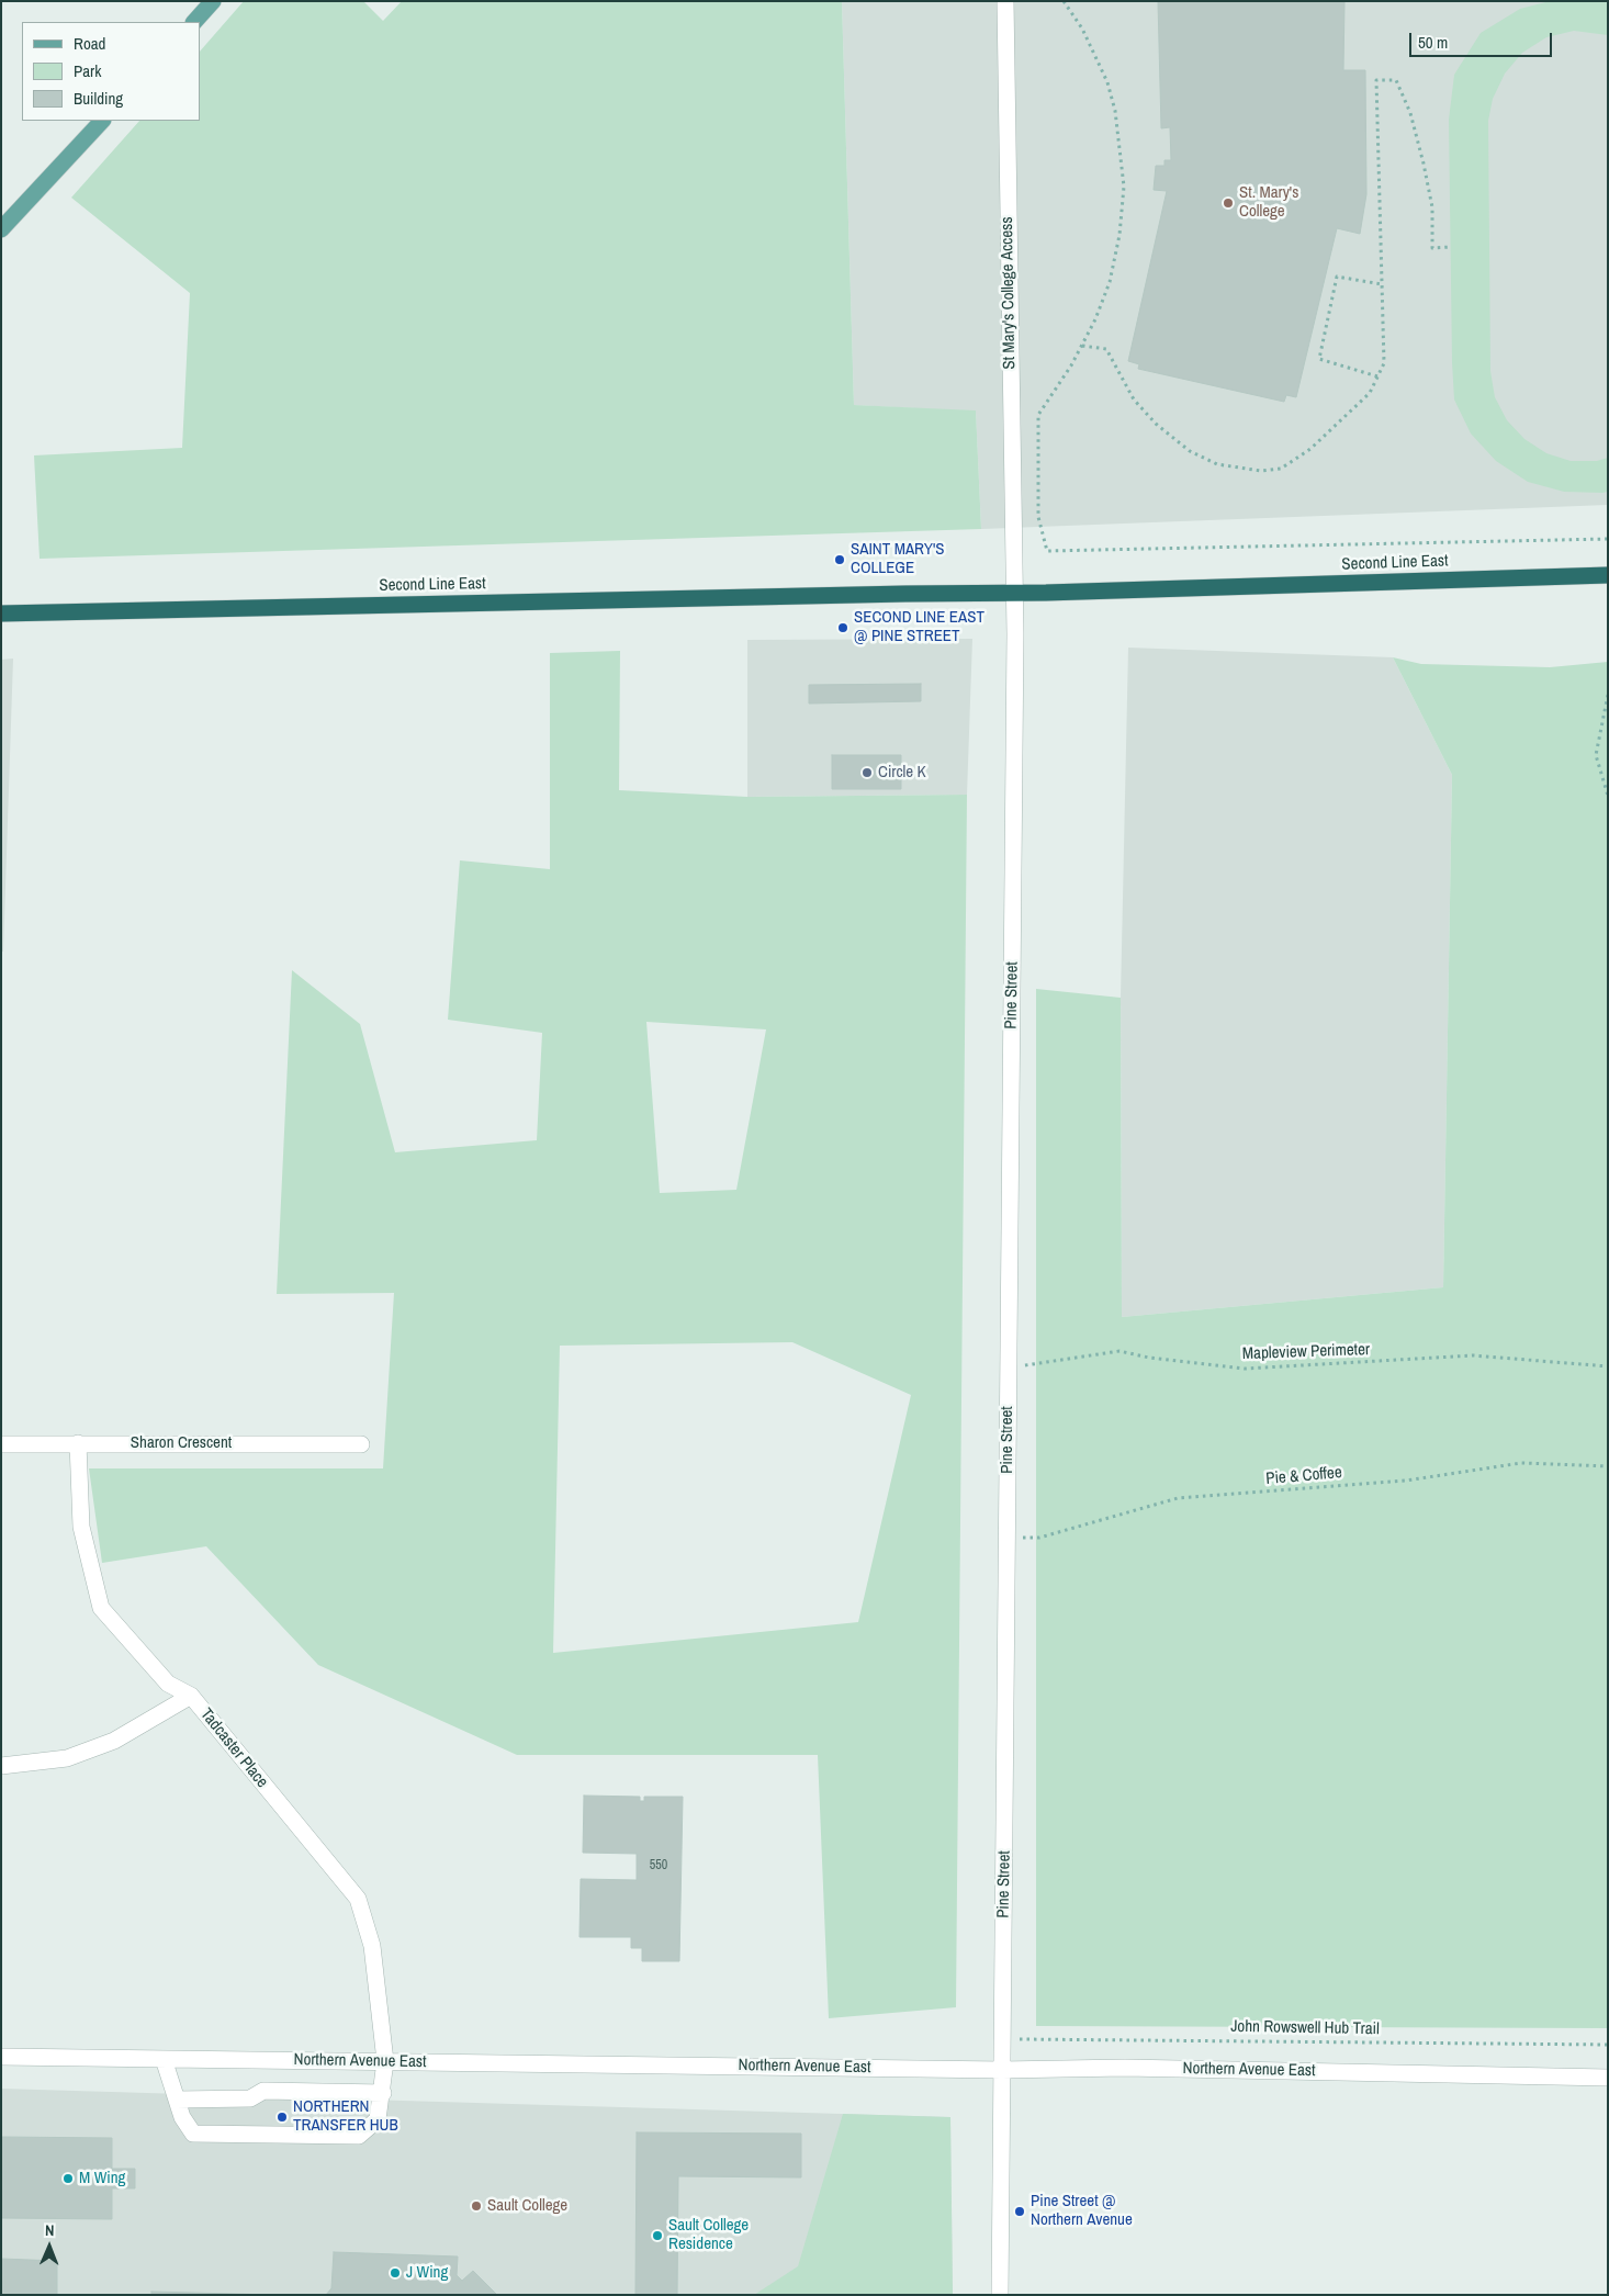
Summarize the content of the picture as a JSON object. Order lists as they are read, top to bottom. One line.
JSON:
{"streets":{"highway":["Second Line East"],"street":["St Mary's College Access","Pine Street","Sharon Crescent","Tadcaster Place","Northern Avenue East"],"path":["Mapleview Perimeter","Pie & Coffee","John Rowswell Hub Trail"]},"crossings":[["St Mary's College Access","Second Line East"],["St Mary's College Access","Pine Street"],["Second Line East","Pine Street"],["Pine Street","Mapleview Perimeter"],["Pine Street","Pie & Coffee"],["Pine Street","John Rowswell Hub Trail"],["Pine Street","Northern Avenue East"],["Sharon Crescent","Tadcaster Place"],["Tadcaster Place","Northern Avenue East"]],"places":["St. Mary's College","SAINT MARY'S COLLEGE","SECOND LINE EAST @ PINE STREET","Circle K","NORTHERN TRANSFER HUB","M Wing","Sault College","Pine Street @ Northern Avenue","Sault College Residence","J Wing"],"house_numbers":["550"],"legend":["Road","Park","Building"],"scale_bar":"50 m","north":"top"}
